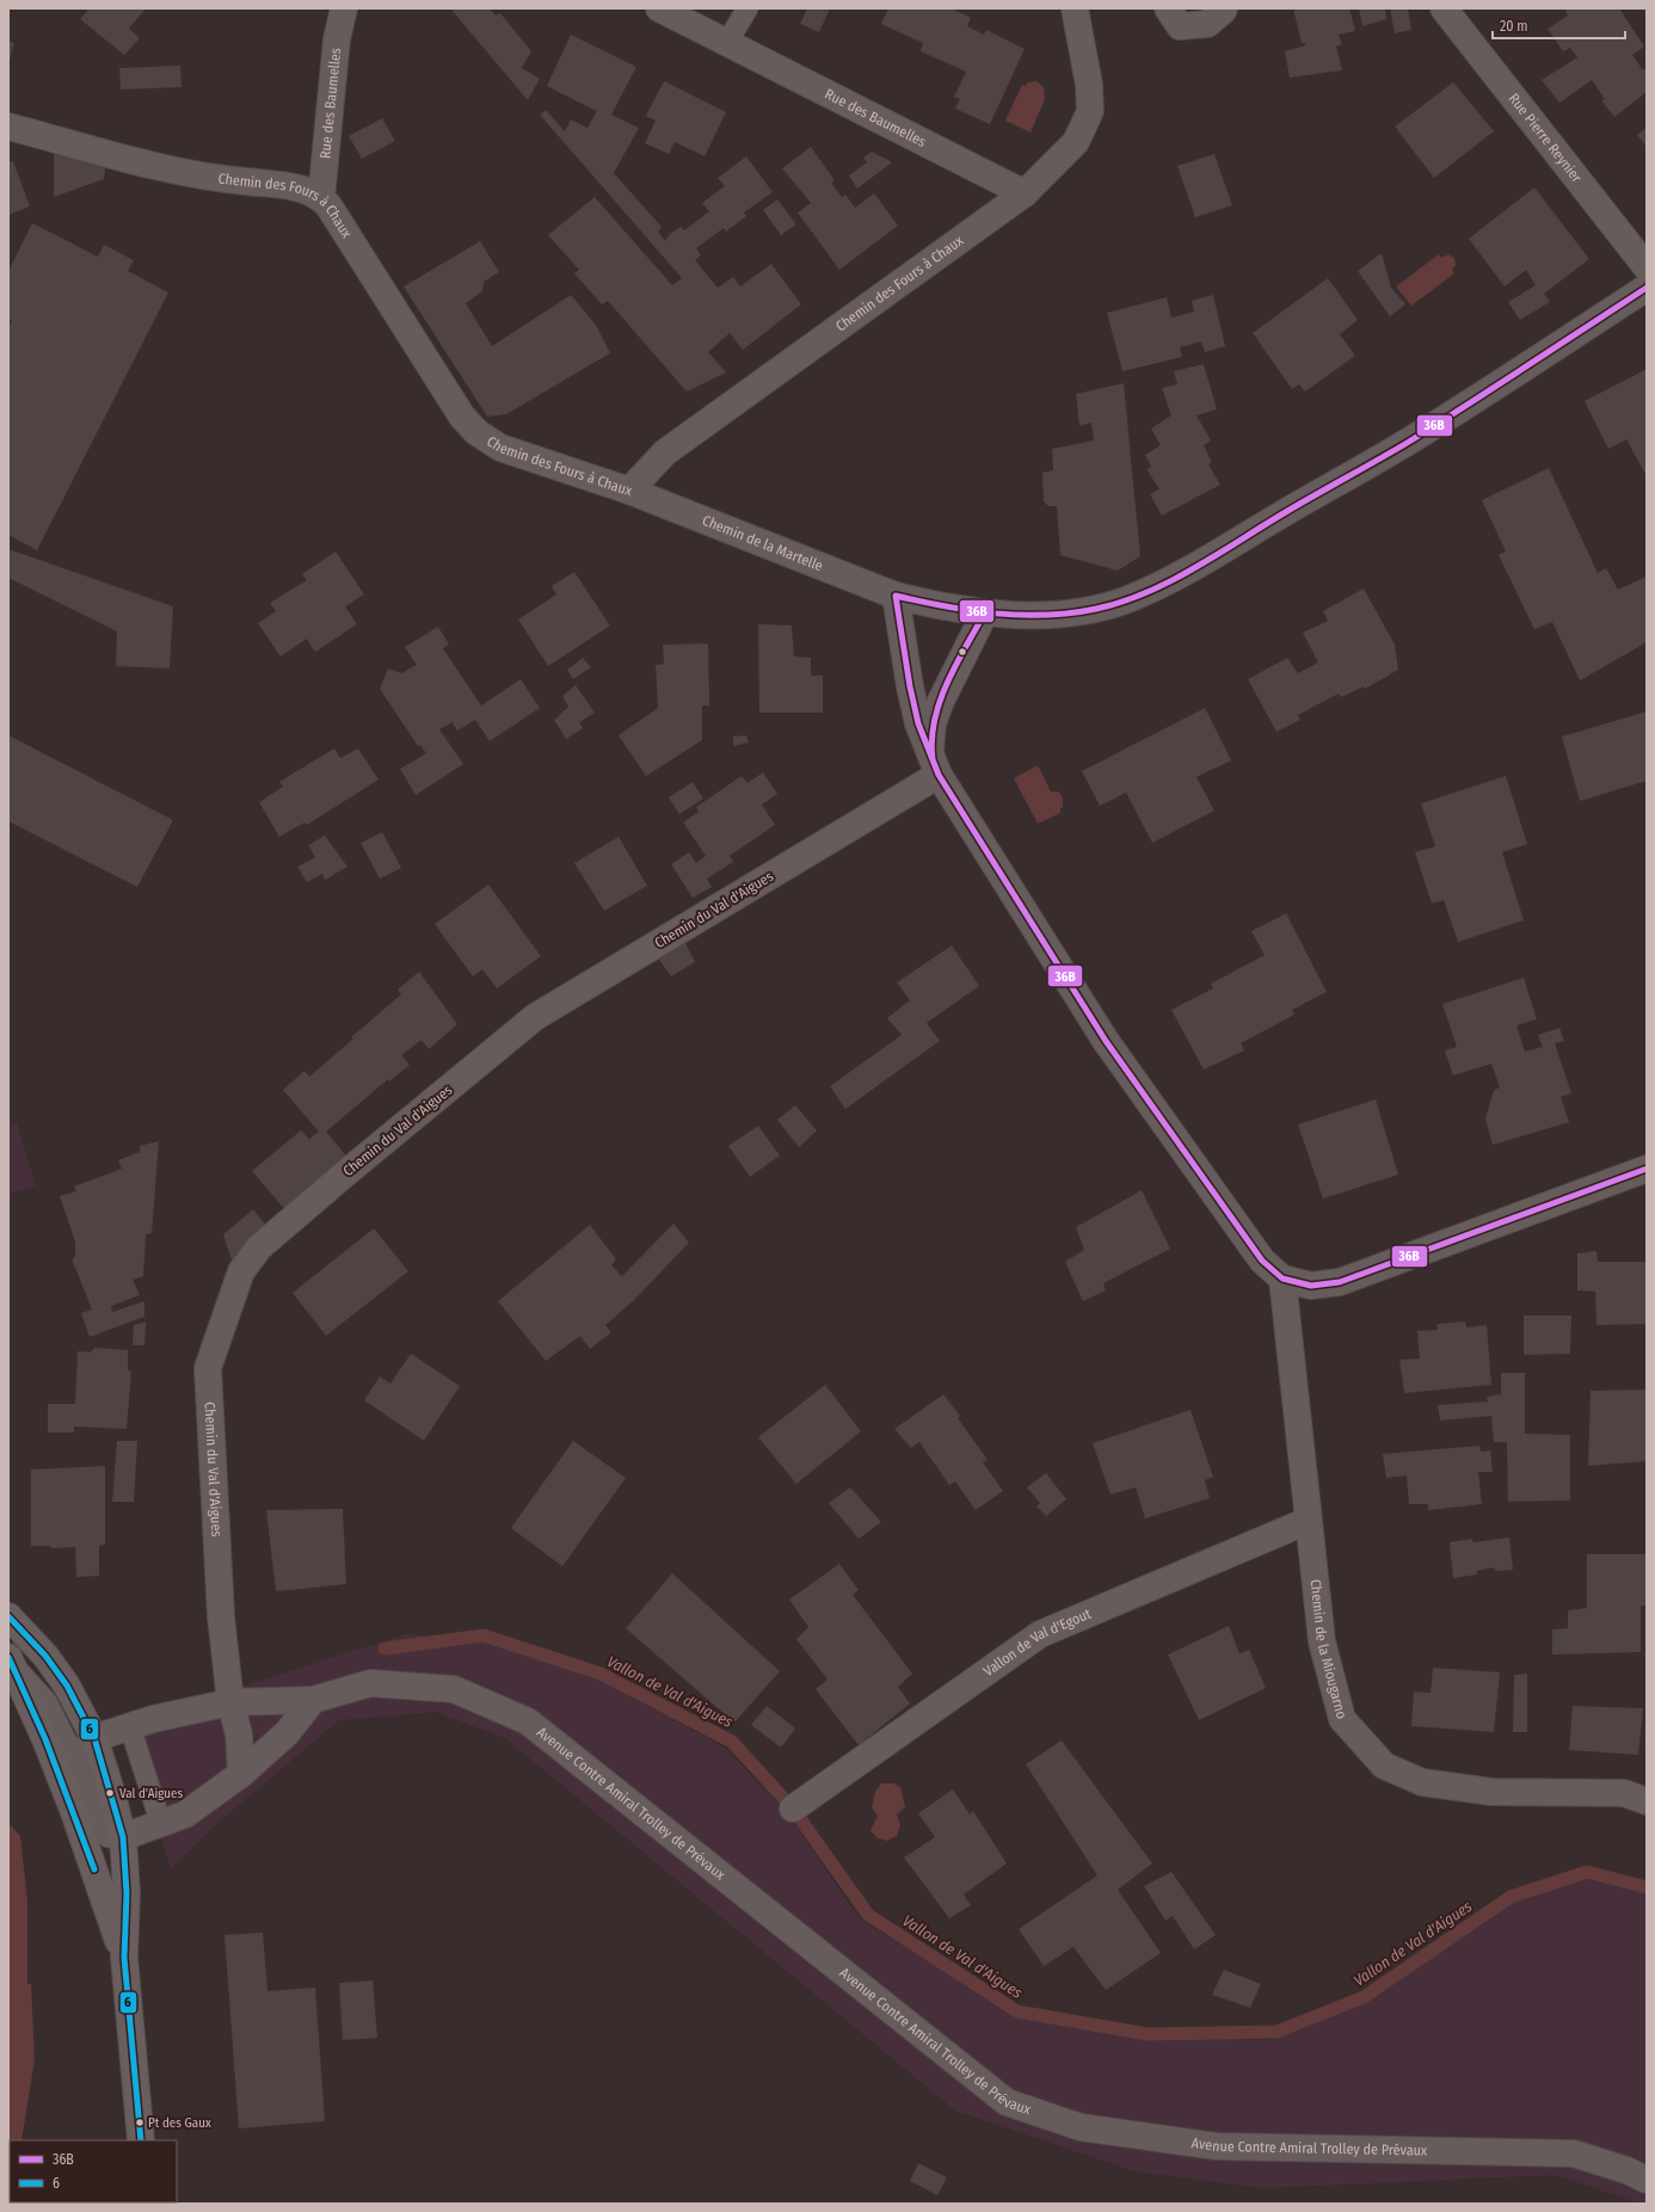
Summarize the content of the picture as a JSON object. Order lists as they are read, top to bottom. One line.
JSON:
{"streets":{"street":["Rue des Baumelles","Rue Pierre Reynier","Chemin des Fours à Chaux","Chemin de la Martelle","Chemin du Val d'Aigues","Vallon de Val d'Egout","Chemin de la Miougarno","Avenue Contre Amiral Trolley de Prévaux"]},"crossings":[["Rue des Baumelles","Chemin des Fours à Chaux"],["Chemin des Fours à Chaux","Chemin de la Martelle"],["Chemin du Val d'Aigues","Avenue Contre Amiral Trolley de Prévaux"],["Vallon de Val d'Egout","Chemin de la Miougarno"]],"water":["Vallon de Val d'Aigues"],"places":["Val d'Aigues","Pt des Gaux"],"lines":["transit line 36B","transit line 6"],"legend":["36B","6"],"scale_bar":"20 m"}
